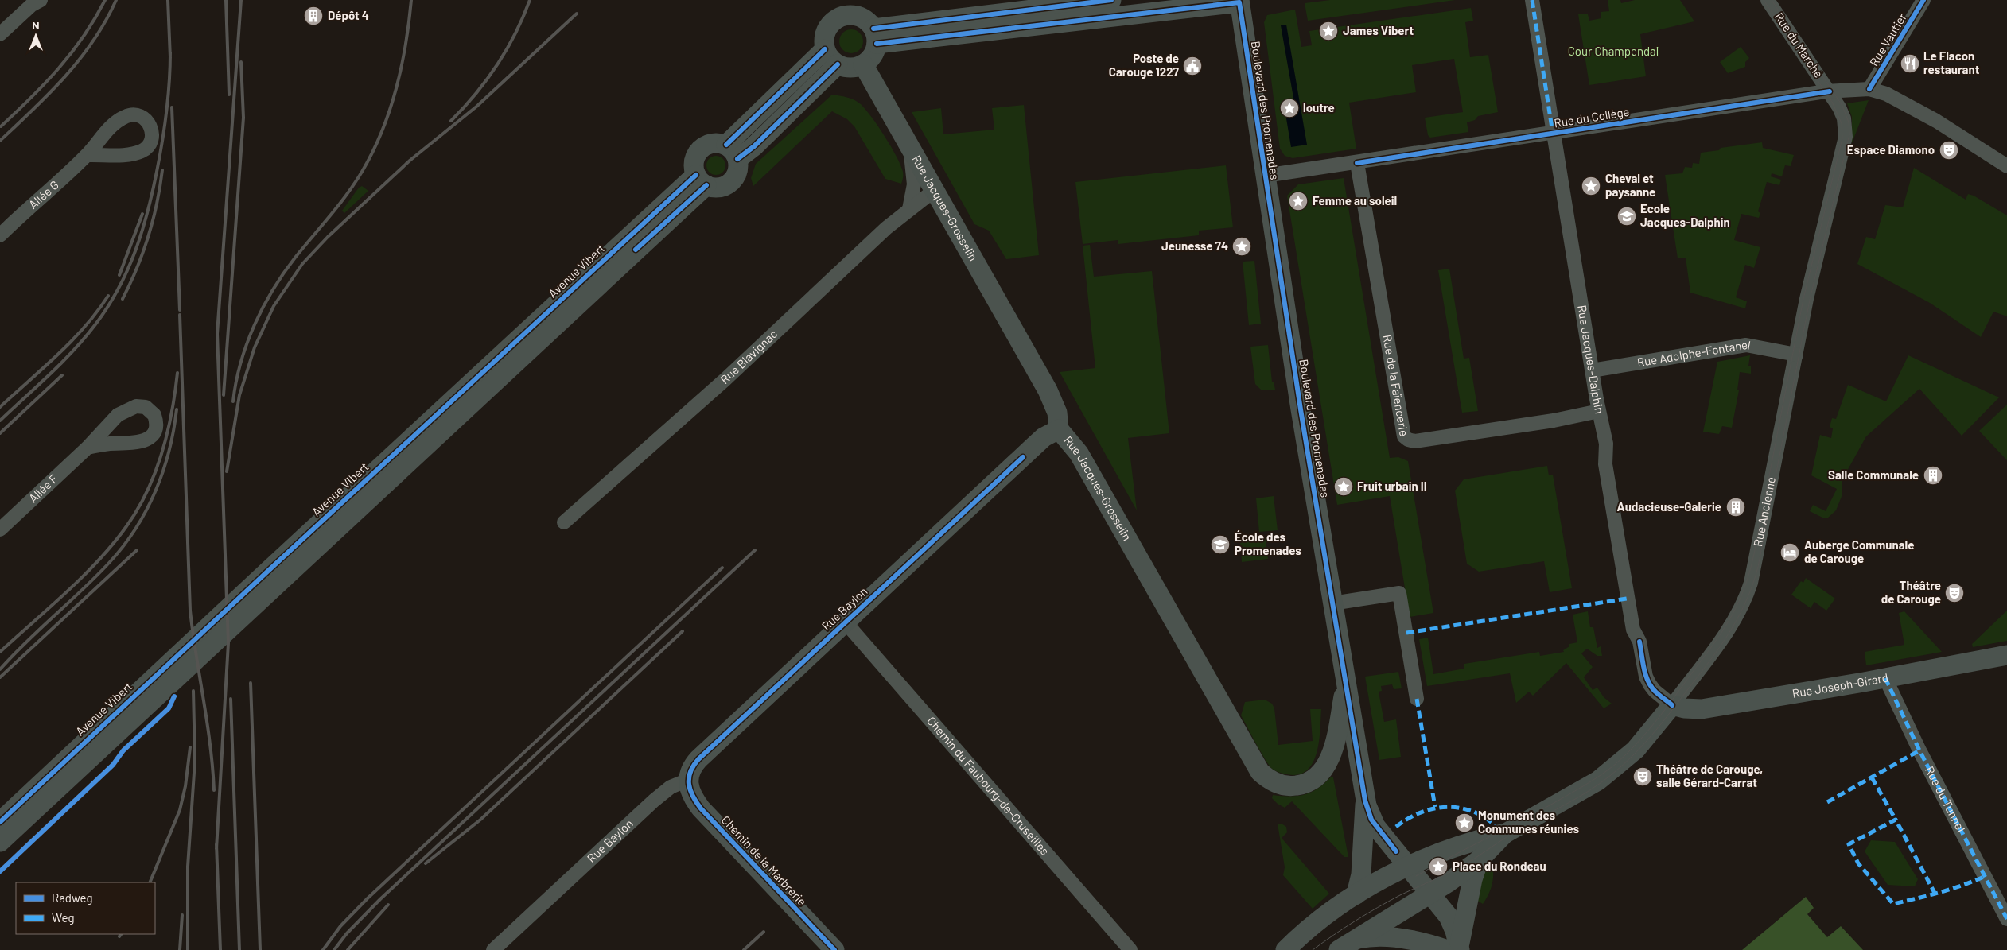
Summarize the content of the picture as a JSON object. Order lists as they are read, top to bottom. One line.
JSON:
{"streets":{"main road":["Boulevard des Promenades","Rue Jacques-Grosselin","Avenue Vibert","Rue Ancienne","Rue Baylon","Rue Joseph-Girard","Chemin de la Marbrerie"],"street":["Rue Vautier","Rue du Marché","Rue du Collège","Allée G","Rue Adolphe-Fontanel","Rue Blavignac","Rue Jacques-Dalphin","Rue de la Faïencerie","Allée F","Chemin du Faubourg-de-Cruseilles","Rue du Tunnel"]},"crossings":[["Rue Vautier","Rue du Collège"],["Rue du Marché","Rue du Collège"],["Rue du Marché","Rue Ancienne"],["Boulevard des Promenades","Rue du Collège"],["Boulevard des Promenades","Rue Jacques-Grosselin"],["Rue du Collège","Rue Jacques-Dalphin"],["Rue du Collège","Rue de la Faïencerie"],["Rue du Collège","Rue Ancienne"],["Rue Jacques-Grosselin","Rue Blavignac"],["Rue Jacques-Grosselin","Rue Baylon"],["Rue Adolphe-Fontanel","Rue Jacques-Dalphin"],["Rue Adolphe-Fontanel","Rue Ancienne"],["Rue Jacques-Dalphin","Rue de la Faïencerie"],["Rue Jacques-Dalphin","Rue Ancienne"],["Rue Jacques-Dalphin","Rue Joseph-Girard"],["Rue Ancienne","Rue Joseph-Girard"],["Rue Baylon","Chemin du Faubourg-de-Cruseilles"],["Rue Baylon","Chemin de la Marbrerie"],["Rue Joseph-Girard","Rue du Tunnel"]],"parks":["Cour Champendal"],"places":{"building":["Dépôt 4","Salle Communale","Audacieuse-Galerie"],"place":["James Vibert","loutre","Cheval et paysanne","Femme au soleil","Jeunesse 74","Fruit urbain II","Monument des Communes réunies","Place du Rondeau"],"restaurant":["Le Flacon restaurant"],"public building":["Poste de Carouge 1227"],"theatre":["Espace Diamono","Théâtre de Carouge","Théâtre de Carouge, salle Gérard-Carrat"],"school or university":["Ecole Jacques-Dalphin","École des Promenades"],"hotel":["Auberge Communale de Carouge"]},"legend":["Radweg","Weg"],"north":"top"}
